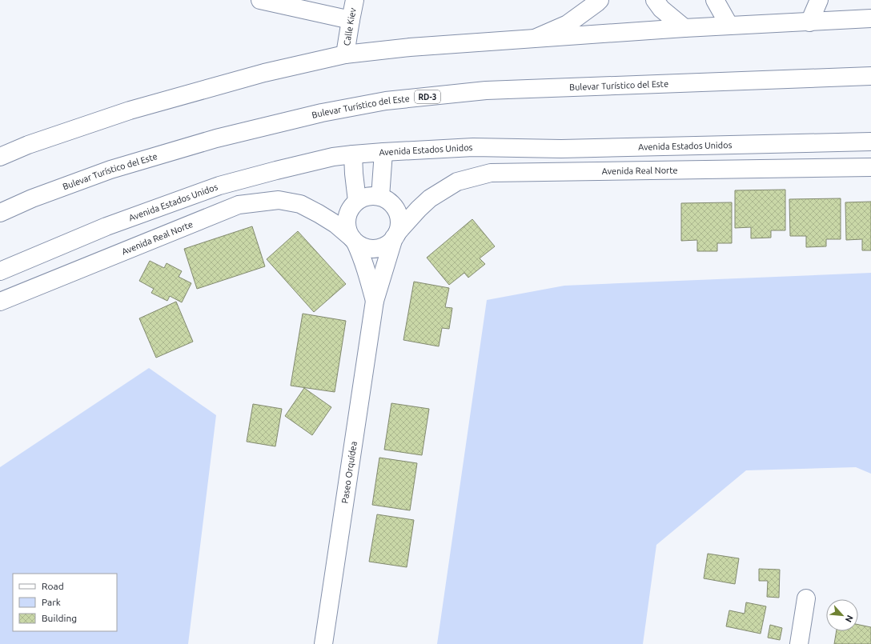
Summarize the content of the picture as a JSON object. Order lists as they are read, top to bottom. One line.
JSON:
{"streets":{"main road":["Calle Kiev","Bulevar Turístico del Este","RD-3","Avenida Estados Unidos","Avenida Real Norte","Paseo Orquídea"]},"legend":["Road","Park","Building"],"north":"bottom right"}
